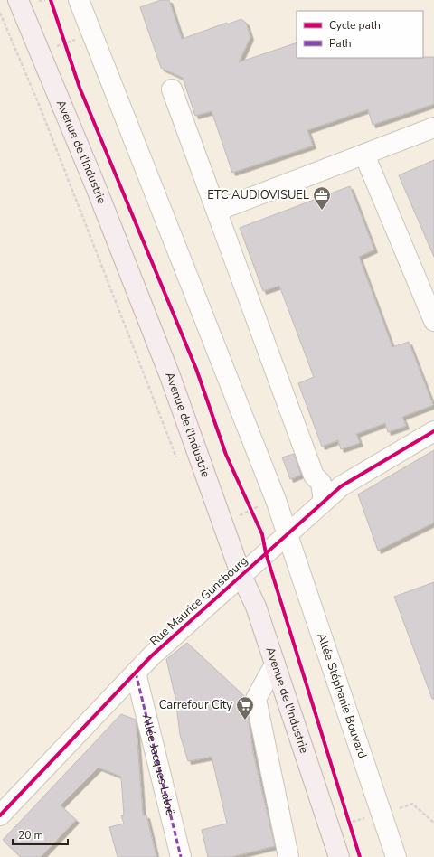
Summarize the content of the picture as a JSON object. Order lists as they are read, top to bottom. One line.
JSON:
{"streets":{"main road":["Avenue de l'Industrie"],"street":["Rue Maurice Gunsbourg","Allée Stéphanie Bouvard","Allée Jacques Laloë"]},"crossings":[["Avenue de l'Industrie","Rue Maurice Gunsbourg"],["Rue Maurice Gunsbourg","Allée Stéphanie Bouvard"],["Rue Maurice Gunsbourg","Allée Jacques Laloë"]],"places":{"office":["ETC AUDIOVISUEL"],"supermarket":["Carrefour City"]},"legend":["Cycle path","Path"],"scale_bar":"20 m"}
